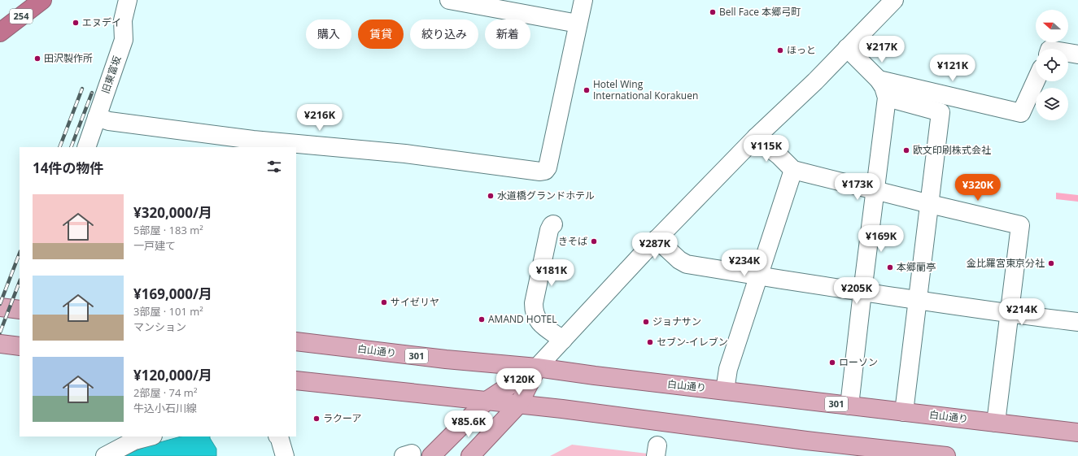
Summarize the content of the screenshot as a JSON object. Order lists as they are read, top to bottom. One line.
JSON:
{"streets":{"highway":["254"],"main road":["白山通り","301"],"street":["旧東富坂"]},"places":["Bell Face 本郷弓町","エヌデイ","ほっと","田沢製作所","Hotel Wing International Korakuen","欧文印刷株式会社","水道橋グランドホテル","きそば","金比羅宮東京分社","本郷蘭亭","サイゼリヤ","AMAND HOTEL","ジョナサン","セブン-イレブン","ローソン","ラクーア"],"north":"left","page":{"chip":["購入","賃貸","絞り込み","新着"],"price":["¥217K","¥121K","¥216K","¥115K","¥173K","¥320K","¥169K","¥287K","¥234K","¥181K","¥205K","¥214K","¥120K","¥85.6K"],"heading":"14件の物件","list":[{"name":"¥320,000/月","note":"5部屋 · 183 m² · 一戸建て"},{"name":"¥169,000/月","note":"3部屋 · 101 m² · マンション"},{"name":"¥120,000/月","note":"2部屋 · 74 m² · 牛込小石川線"}]}}
